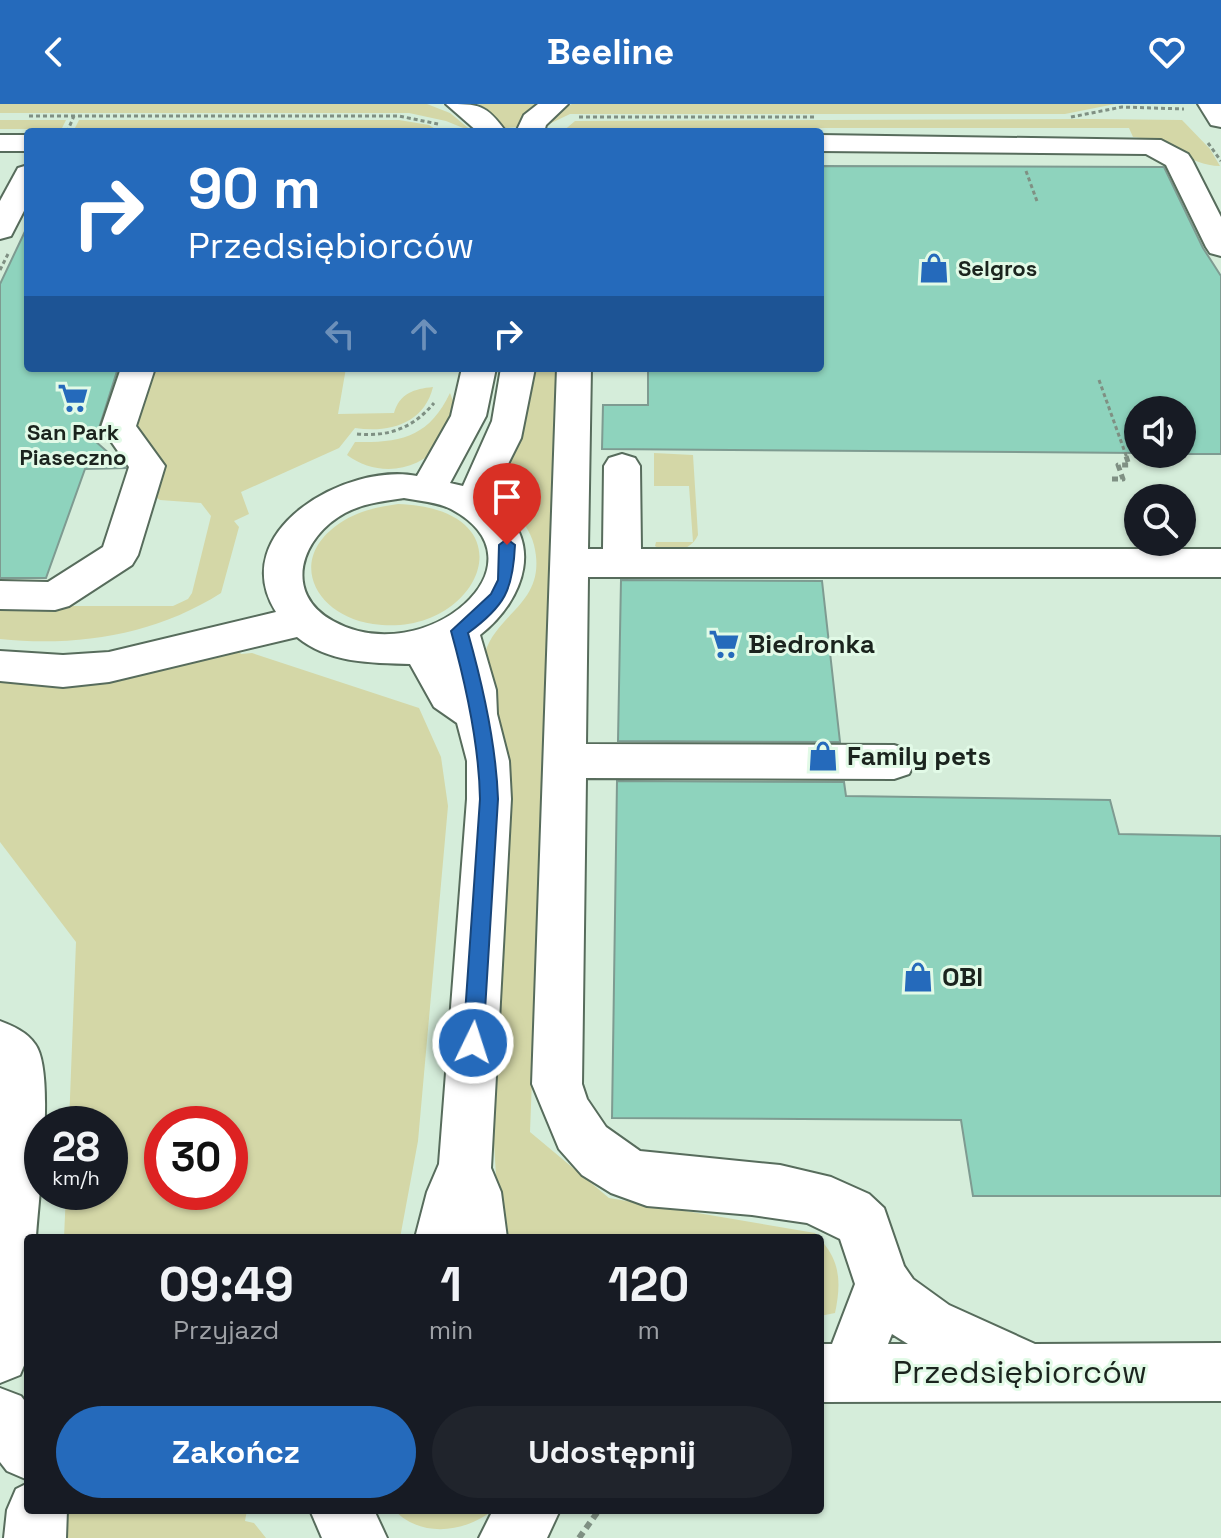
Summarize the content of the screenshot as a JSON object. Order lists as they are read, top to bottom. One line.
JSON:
{"streets":{"street":["Przedsiębiorców"]},"places":{"shop":["Selgros","Family pets","OBI"],"supermarket":["San Park Piaseczno","Biedronka"]},"page":{"header":"Beeline","turn":["90 m","Przedsiębiorców"],"speed":"28 km/h","limit":"30","eta":["09:49","Przyjazd","1","min","120","m"],"buttons":["Zakończ","Udostępnij"]}}
